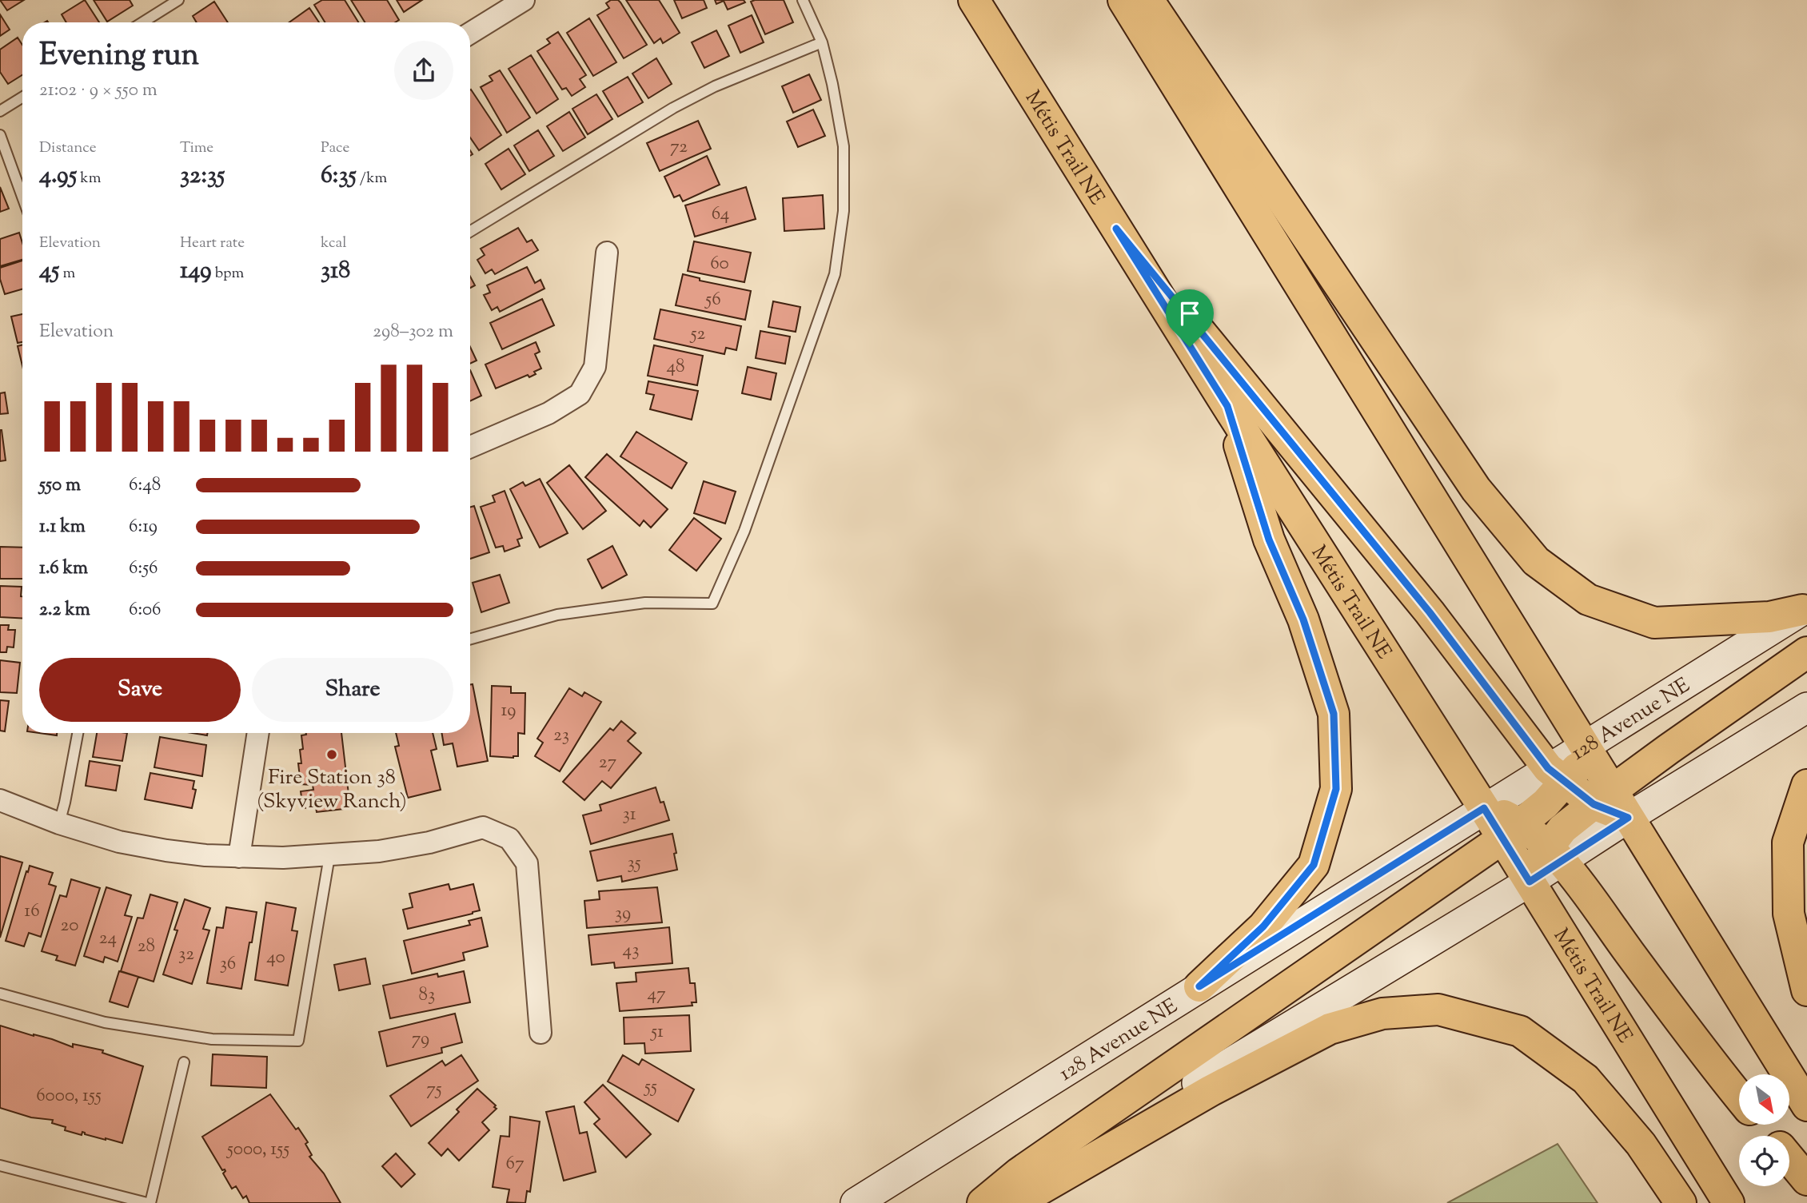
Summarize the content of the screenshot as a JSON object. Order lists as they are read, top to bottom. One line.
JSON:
{"streets":{"main road":["Métis Trail NE","128 Avenue NE"]},"crossings":[["Métis Trail NE","128 Avenue NE"]],"places":["Fire Station 38 (Skyview Ranch)"],"house_numbers":["72","64","60","56","52","48","19","23","27","31","35","16","39","20","24","28","43","32","40","36","47","83","51","79","55","75","6000, 155","5000, 155","67"],"north":"bottom right","page":{"heading":["Evening run","21:02 · 9 × 550 m"],"stats":[["Distance","4.95 km"],["Time","32:35"],["Pace","6:35 /km"],["Elevation","45 m"],["Heart rate","149 bpm"],["kcal","318"]],"chart":["Elevation","298–302 m"],"list":[{"name":"550 m","note":"6:48"},{"name":"1.1 km","note":"6:19"},{"name":"1.6 km","note":"6:56"},{"name":"2.2 km","note":"6:06"}],"buttons":["Save","Share"]}}
